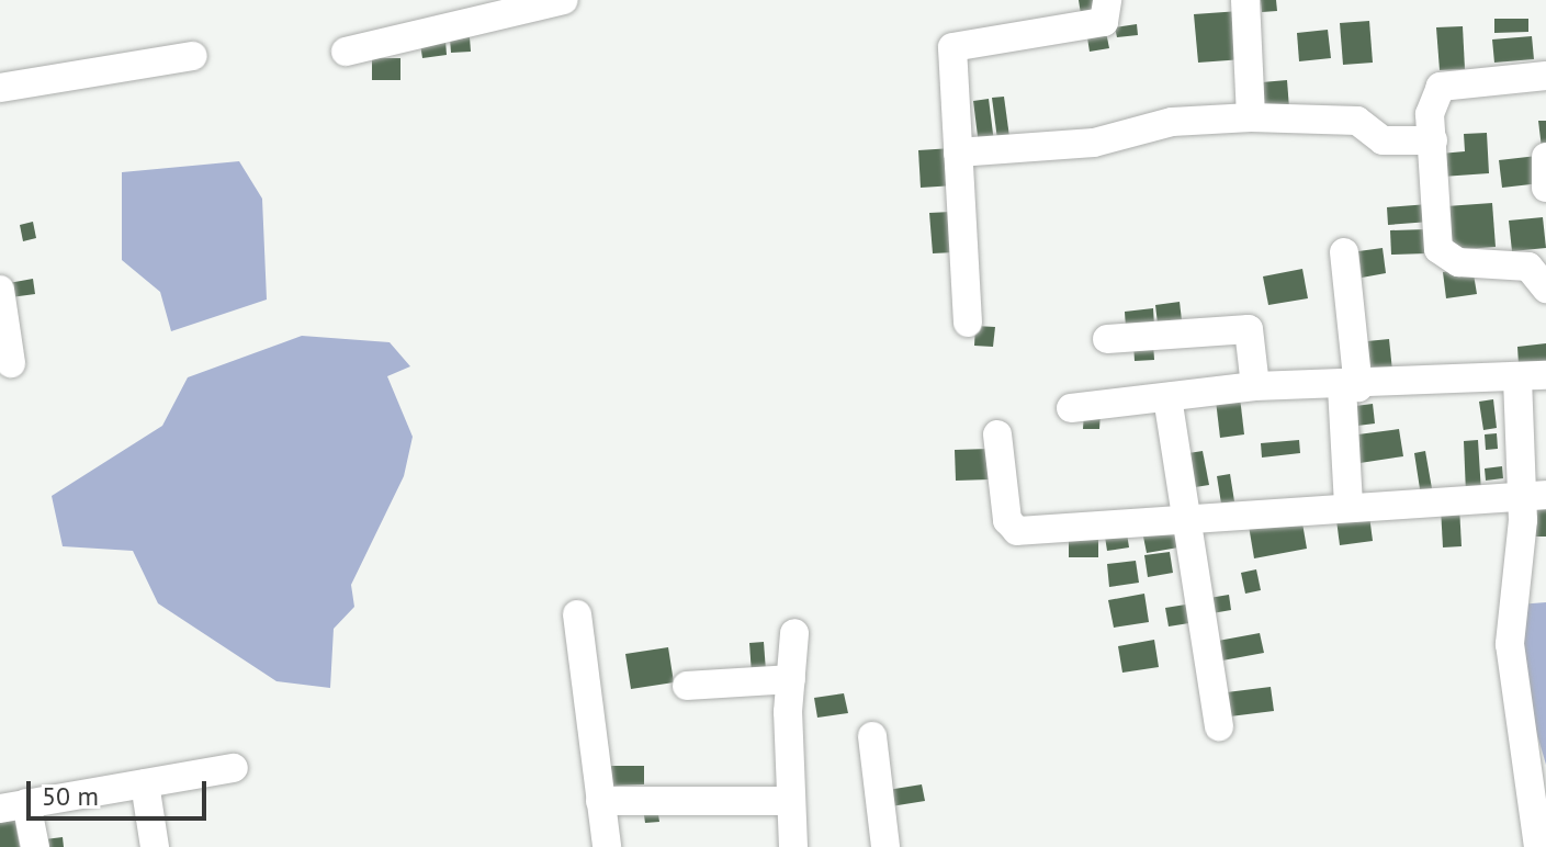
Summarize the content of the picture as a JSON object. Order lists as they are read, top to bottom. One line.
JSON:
{"scale_bar":"50 m"}
